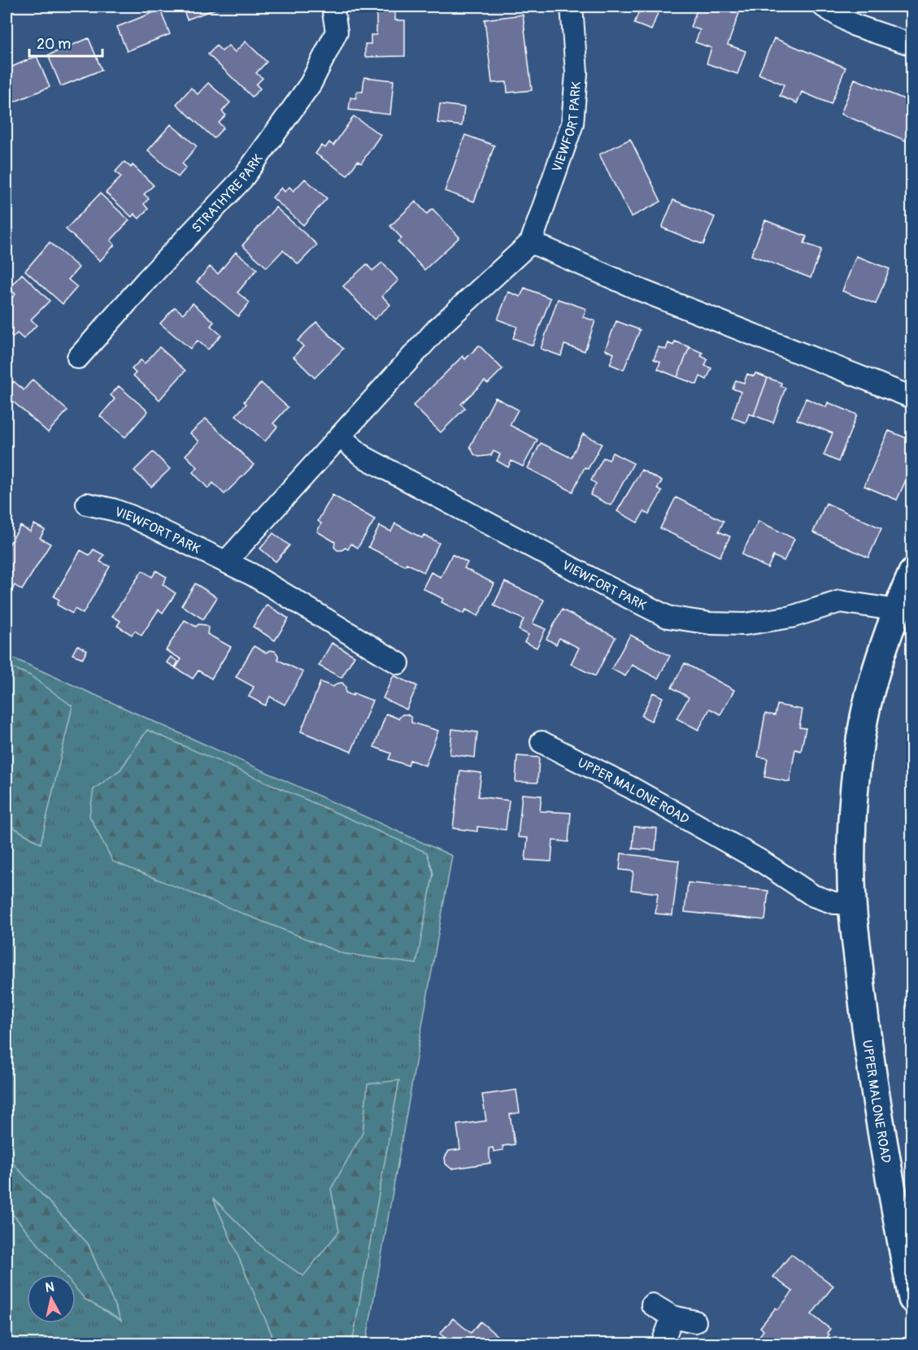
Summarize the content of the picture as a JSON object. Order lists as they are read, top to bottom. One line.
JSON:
{"streets":{"main road":["UPPER MALONE ROAD"],"street":["VIEWFORT PARK","STRATHYRE PARK"]},"crossings":[["VIEWFORT PARK","UPPER MALONE ROAD"]],"scale_bar":"20 m","north":"top"}
